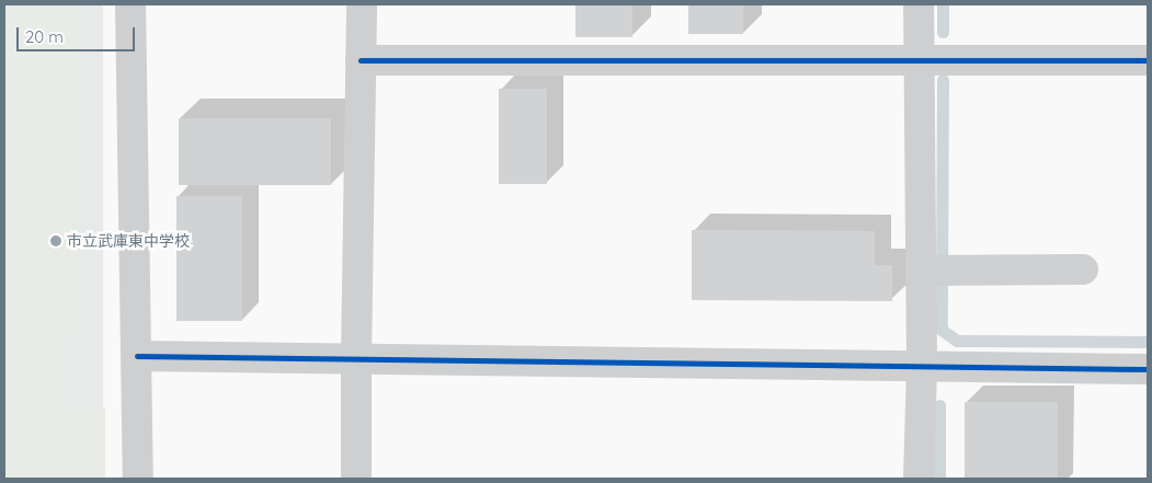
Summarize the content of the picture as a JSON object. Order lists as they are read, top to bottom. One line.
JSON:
{"places":["市立武庫東中学校"],"scale_bar":"20 m"}
